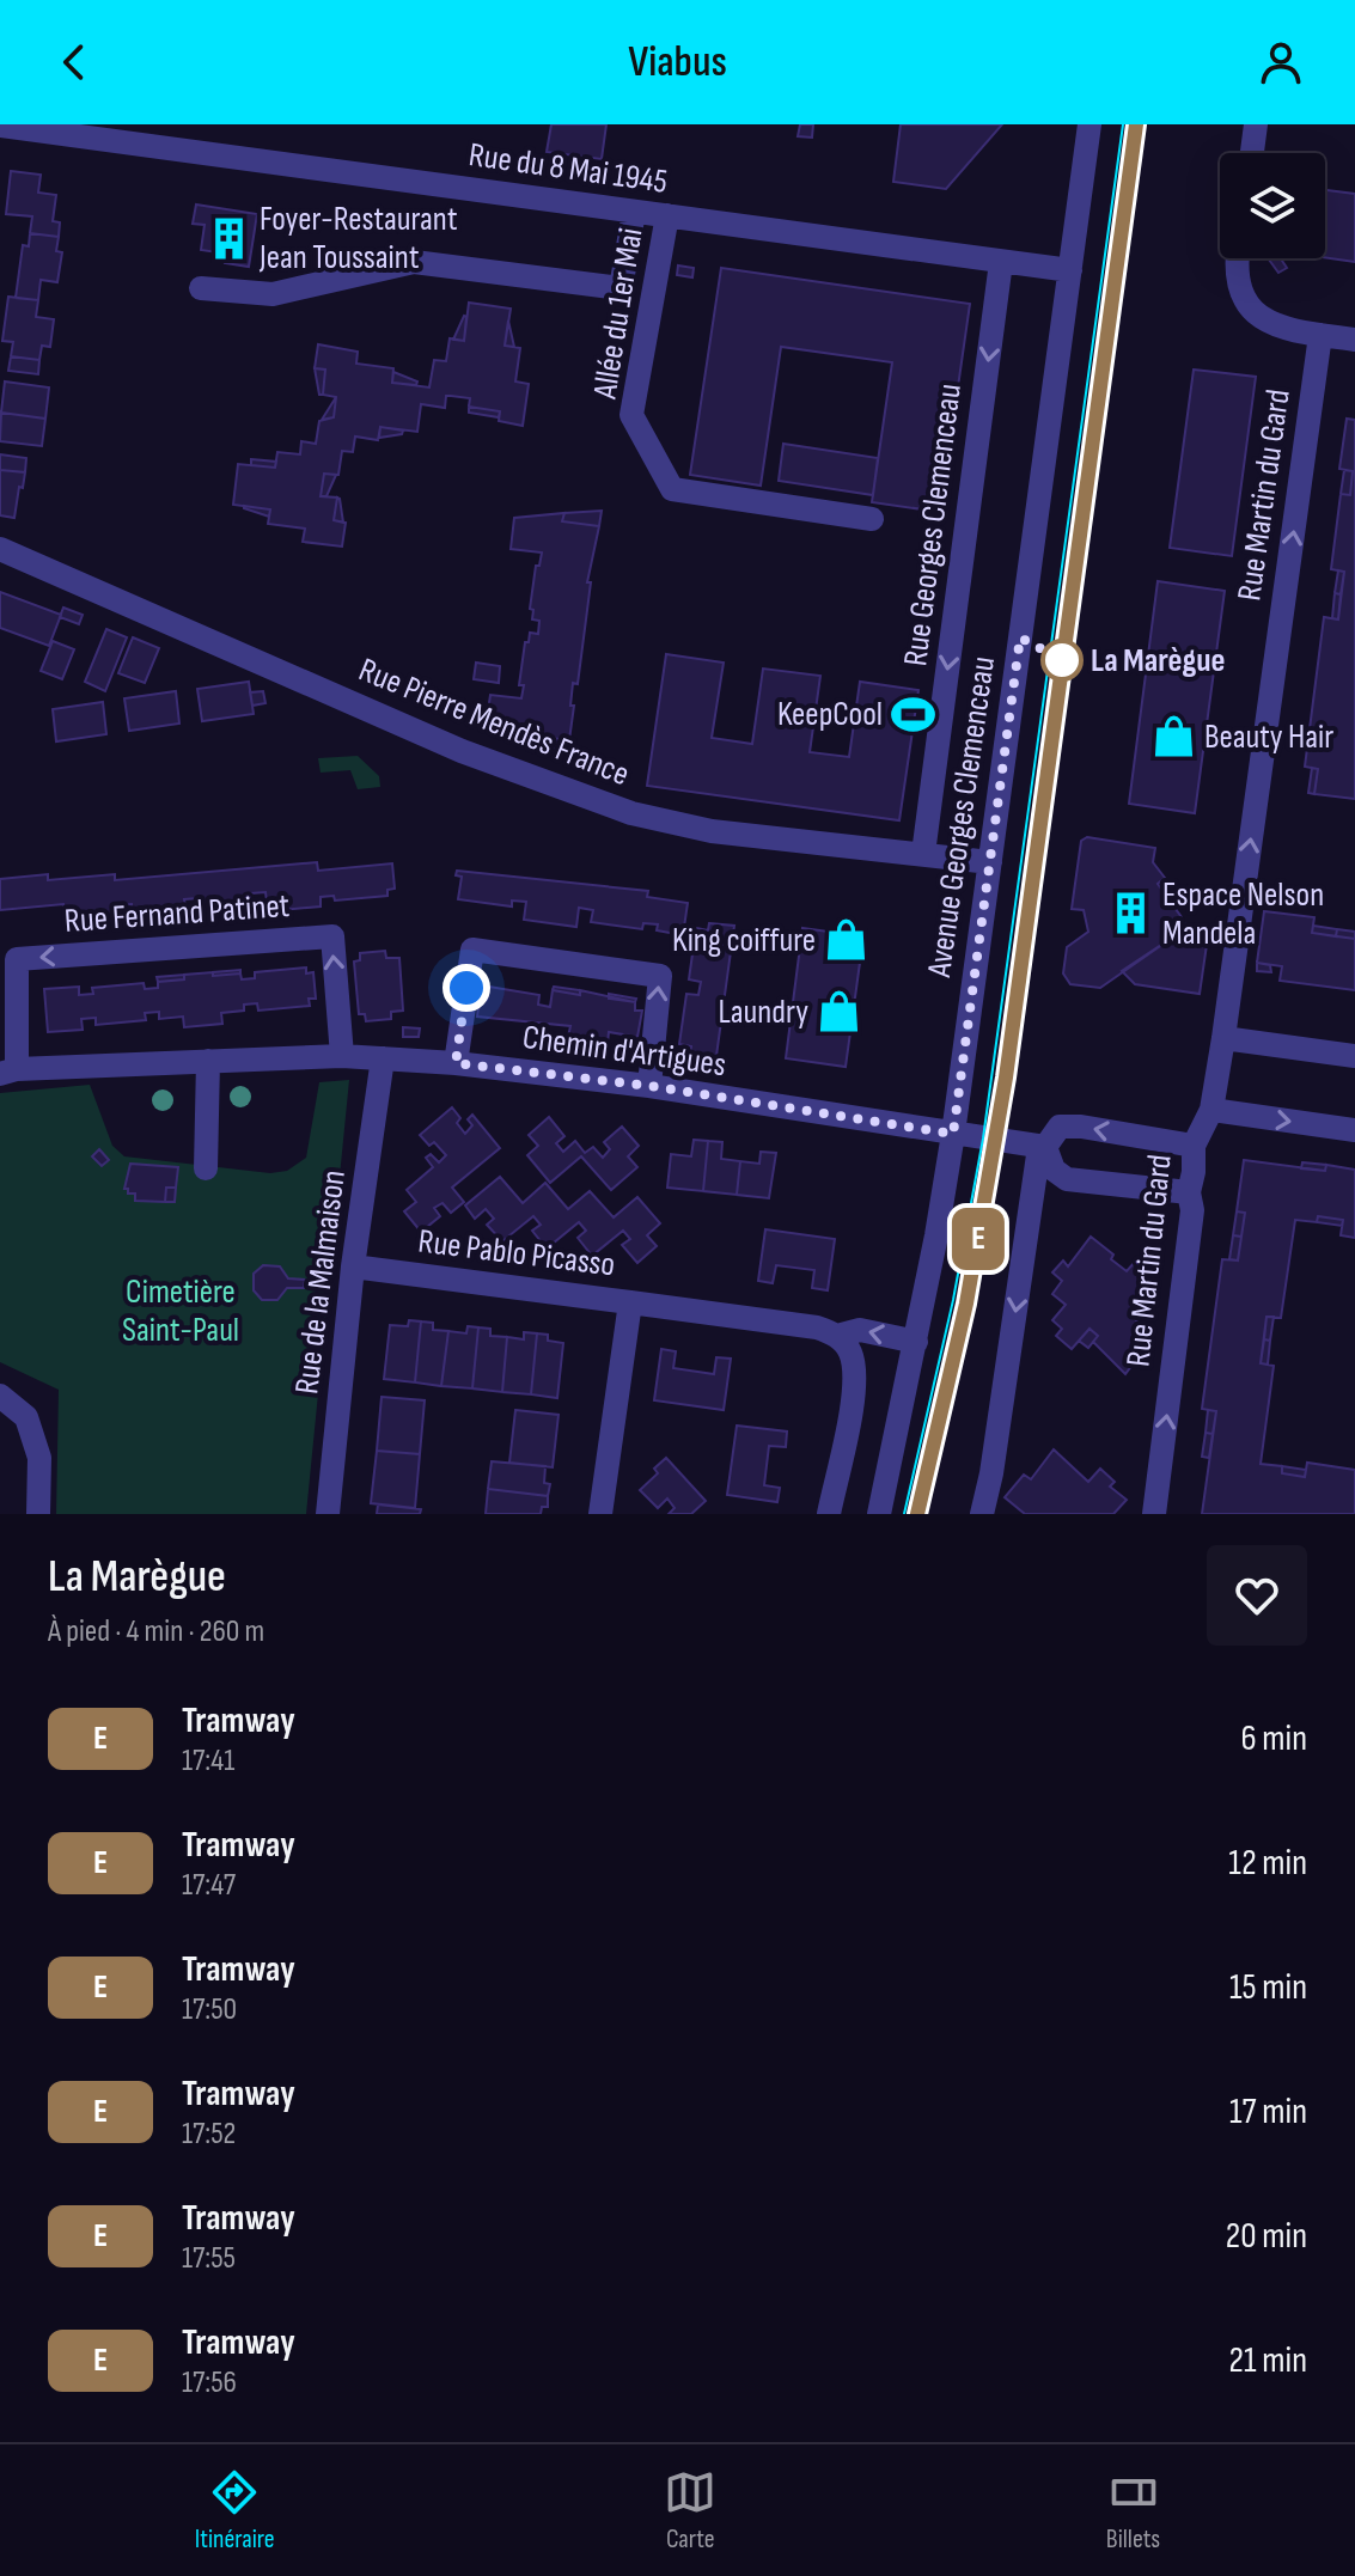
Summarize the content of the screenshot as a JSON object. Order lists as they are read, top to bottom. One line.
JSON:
{"streets":{"street":["Rue du 8 Mai 1945","Allée du 1er Mai","Rue Martin du Gard","Rue Georges Clemenceau","Rue Pierre Mendès France","Avenue Georges Clemenceau","Rue Fernand Patinet","Chemin d'Artigues","Rue Pablo Picasso","Rue de la Malmaison"]},"crossings":[["Rue du 8 Mai 1945","Allée du 1er Mai"],["Rue du 8 Mai 1945","Rue Georges Clemenceau"],["Rue du 8 Mai 1945","Avenue Georges Clemenceau"],["Rue Georges Clemenceau","Rue Pierre Mendès France"],["Rue Pierre Mendès France","Avenue Georges Clemenceau"],["Avenue Georges Clemenceau","Chemin d'Artigues"],["Rue Fernand Patinet","Chemin d'Artigues"],["Chemin d'Artigues","Rue de la Malmaison"],["Rue Pablo Picasso","Rue de la Malmaison"]],"one_way":["Rue Martin du Gard","Rue Georges Clemenceau"],"parks":["Cimetière Saint-Paul"],"places":{"building":["Foyer-Restaurant Jean Toussaint","Espace Nelson Mandela"],"other":["La Marègue"],"sports":["KeepCool"],"shop":["Beauty Hair","King coiffure","Laundry"]},"lines":["tram line E"],"page":{"header":"Viabus","on_map":"E","heading":["La Marègue","À pied · 4 min · 260 m"],"list":[{"mark":"E","name":"Tramway","note":"17:41","value":"6 min"},{"mark":"E","name":"Tramway","note":"17:47","value":"12 min"},{"mark":"E","name":"Tramway","note":"17:50","value":"15 min"},{"mark":"E","name":"Tramway","note":"17:52","value":"17 min"},{"mark":"E","name":"Tramway","note":"17:55","value":"20 min"},{"mark":"E","name":"Tramway","note":"17:56","value":"21 min"}],"tabs":["Itinéraire","Carte","Billets"]}}
